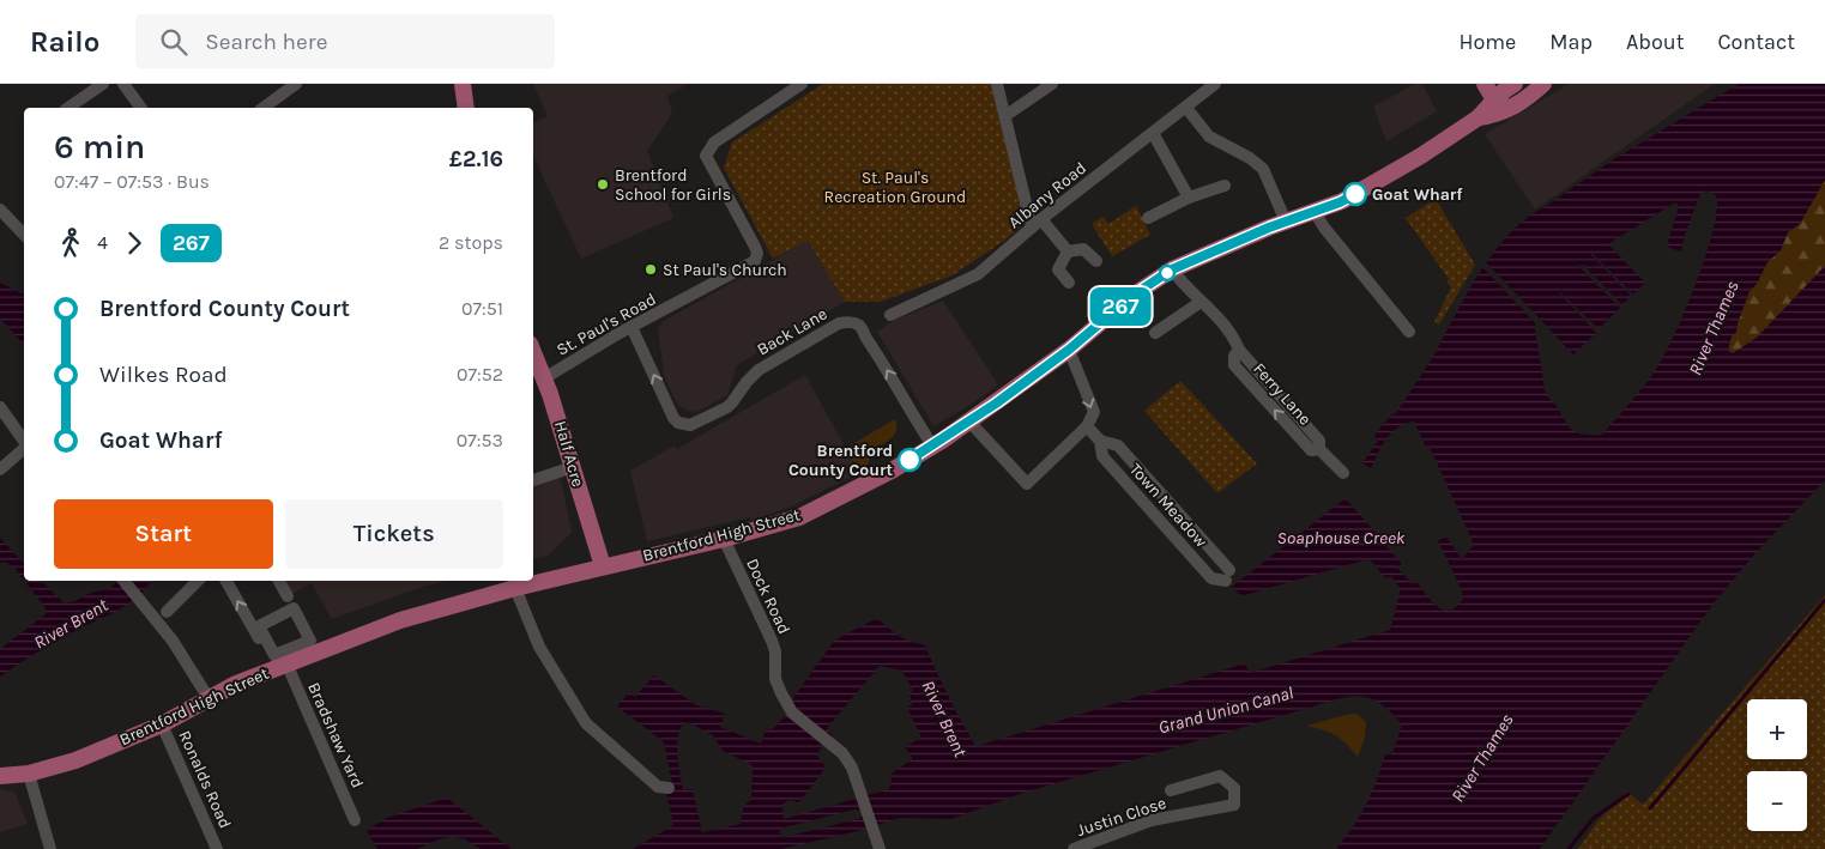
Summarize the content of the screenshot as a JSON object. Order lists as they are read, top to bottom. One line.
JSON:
{"streets":{"main road":["Half Acre","Brentford High Street"],"street":["Albany Road","St. Paul's Road","Back Lane","Ferry Lane","Town Meadow","Dock Road","Bradshaw Yard","Ronalds Road","Justin Close"]},"crossings":[["St. Paul's Road","Back Lane"],["St. Paul's Road","Half Acre"],["Back Lane","Brentford High Street"],["Ferry Lane","Brentford High Street"],["Half Acre","Brentford High Street"],["Brentford High Street","Dock Road"],["Brentford High Street","Bradshaw Yard"],["Brentford High Street","Ronalds Road"]],"water":["River Thames","Soaphouse Creek","River Brent","Grand Union Canal"],"parks":["St. Paul's Recreation Ground"],"places":["Brentford School for Girls","Goat Wharf","St Paul's Church","Brentford County Court"],"lines":["bus line 267"],"page":{"header":"Railo","search":"Search here","nav":["Home","Map","About","Contact"],"on_map":"267","heading":["6 min","07:47 – 07:53 · Bus","£2.16"],"legs":["4","267","2 stops"],"list":[{"name":"Brentford County Court","value":"07:51"},{"name":"Wilkes Road","value":"07:52"},{"name":"Goat Wharf","value":"07:53"}],"buttons":["Start","Tickets"],"map_buttons":["+","−"]}}
